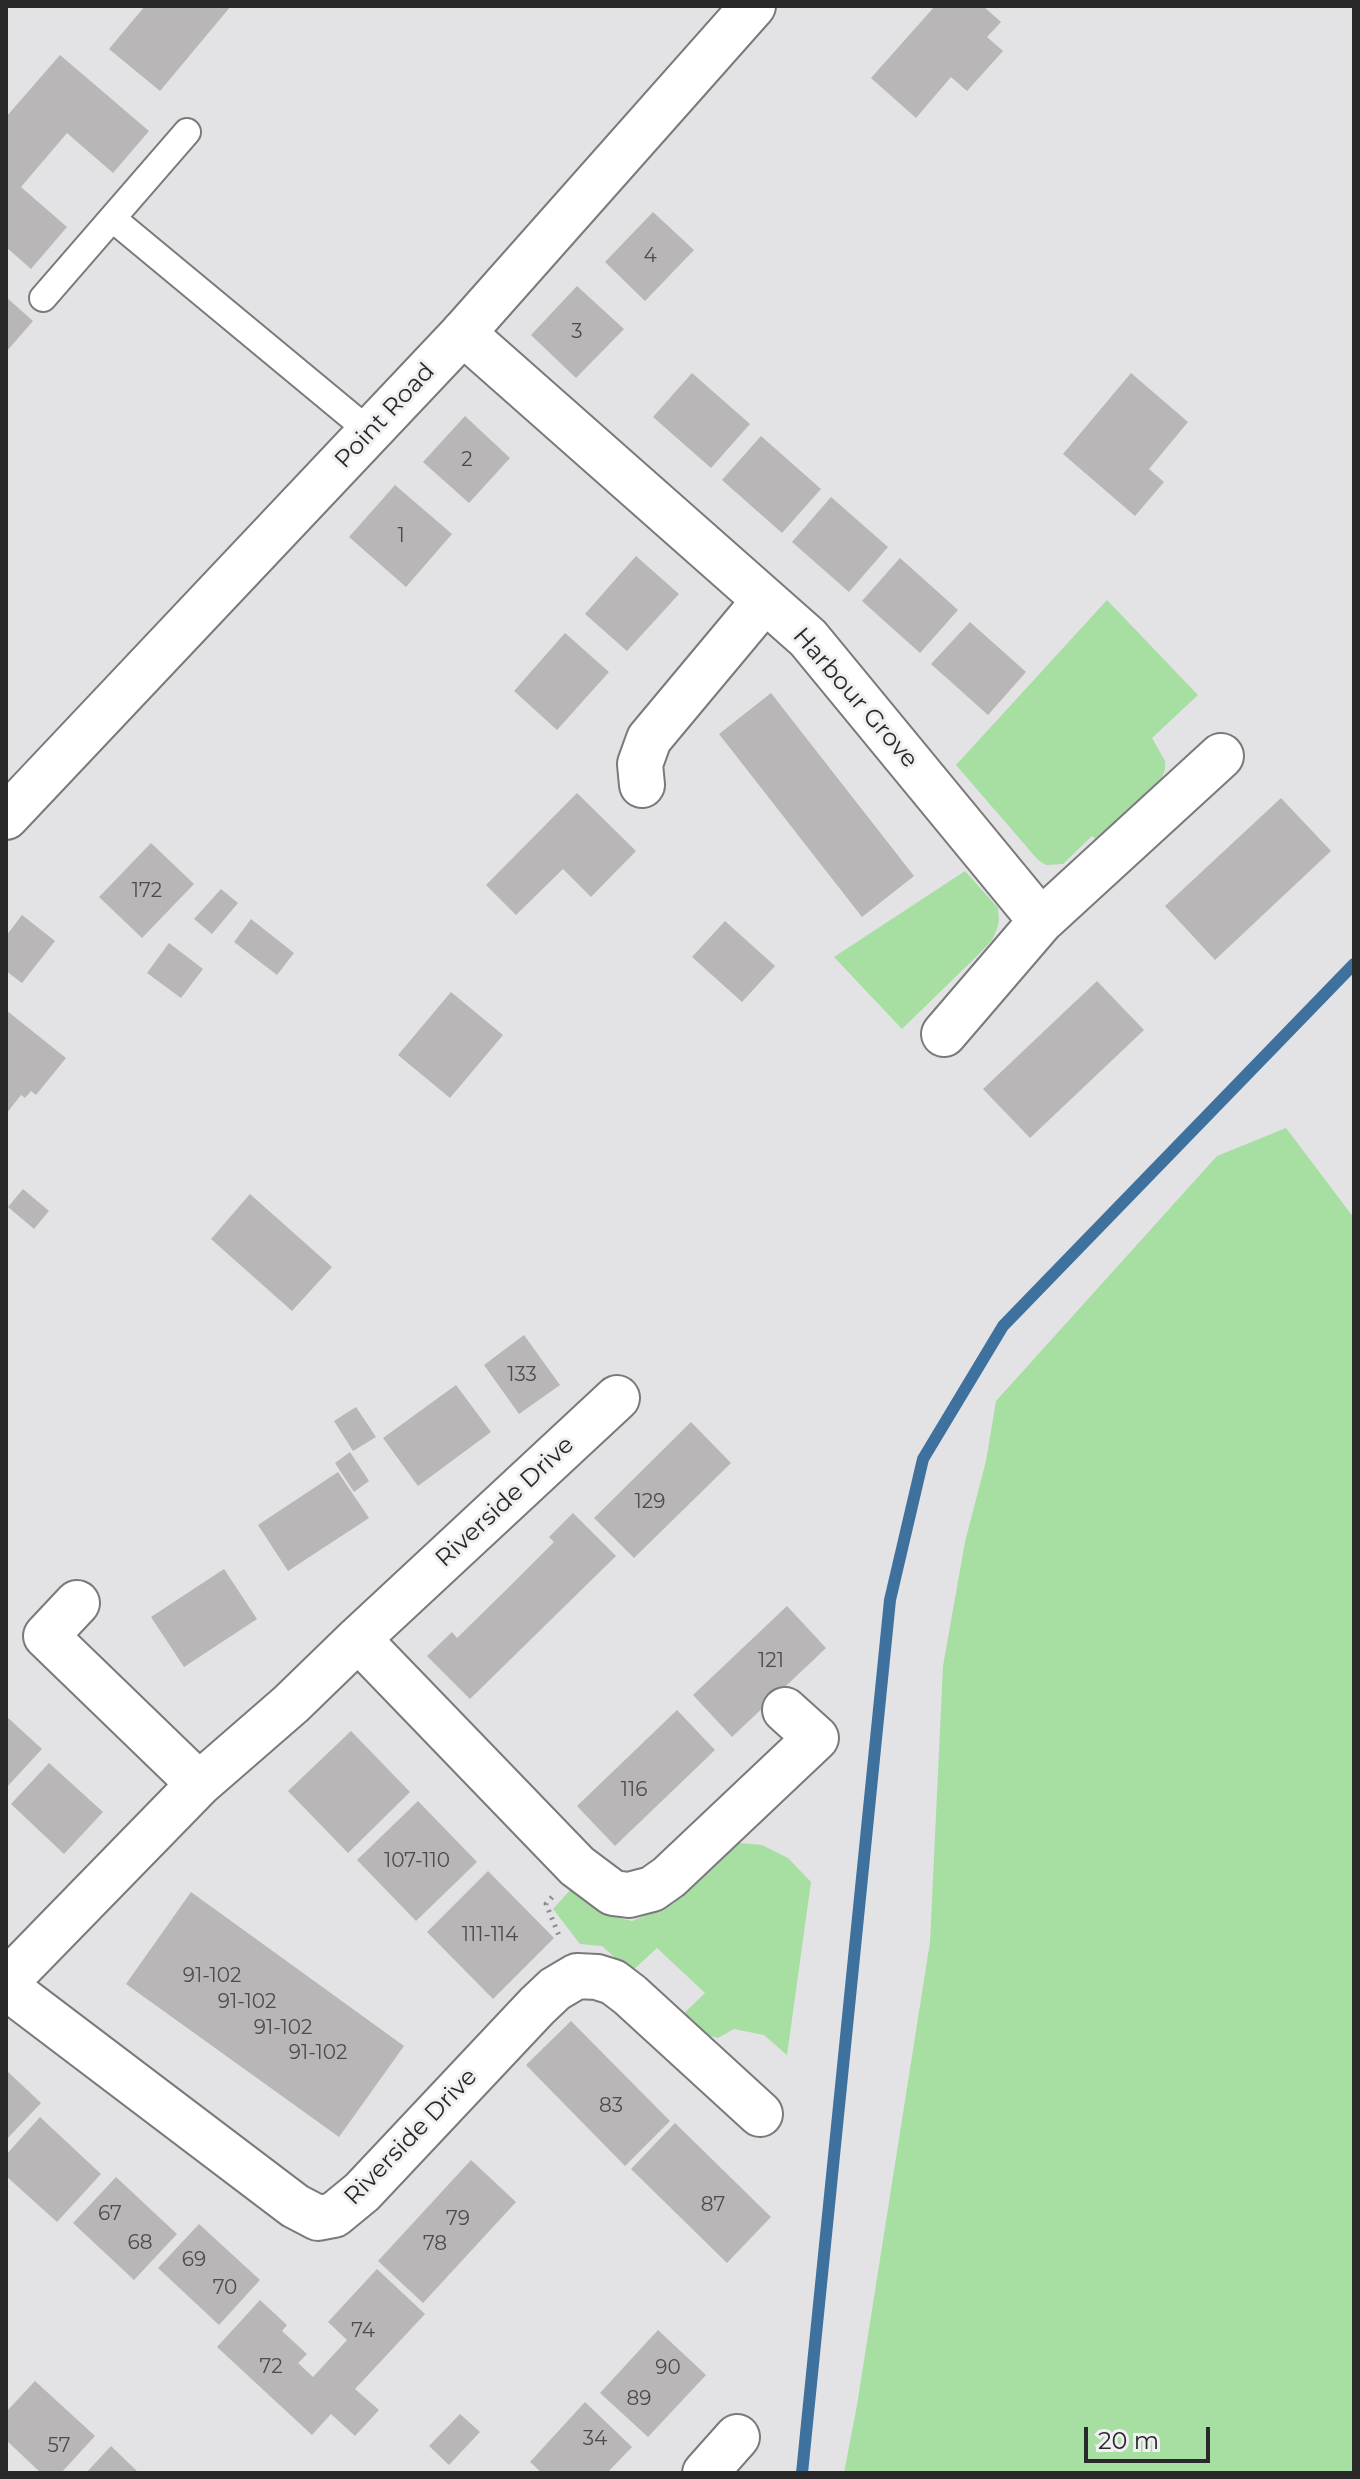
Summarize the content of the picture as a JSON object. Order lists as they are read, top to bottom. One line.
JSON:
{"streets":{"street":["Point Road","Harbour Grove","Riverside Drive"]},"crossings":[["Point Road","Harbour Grove"]],"house_numbers":["4","3","2","1","172","133","129","121","116","107-110","111-114","91-102","91-102","91-102","91-102","83","87","67","79","68","78","69","70","74","72","90","89","34","57"],"scale_bar":"20 m"}
